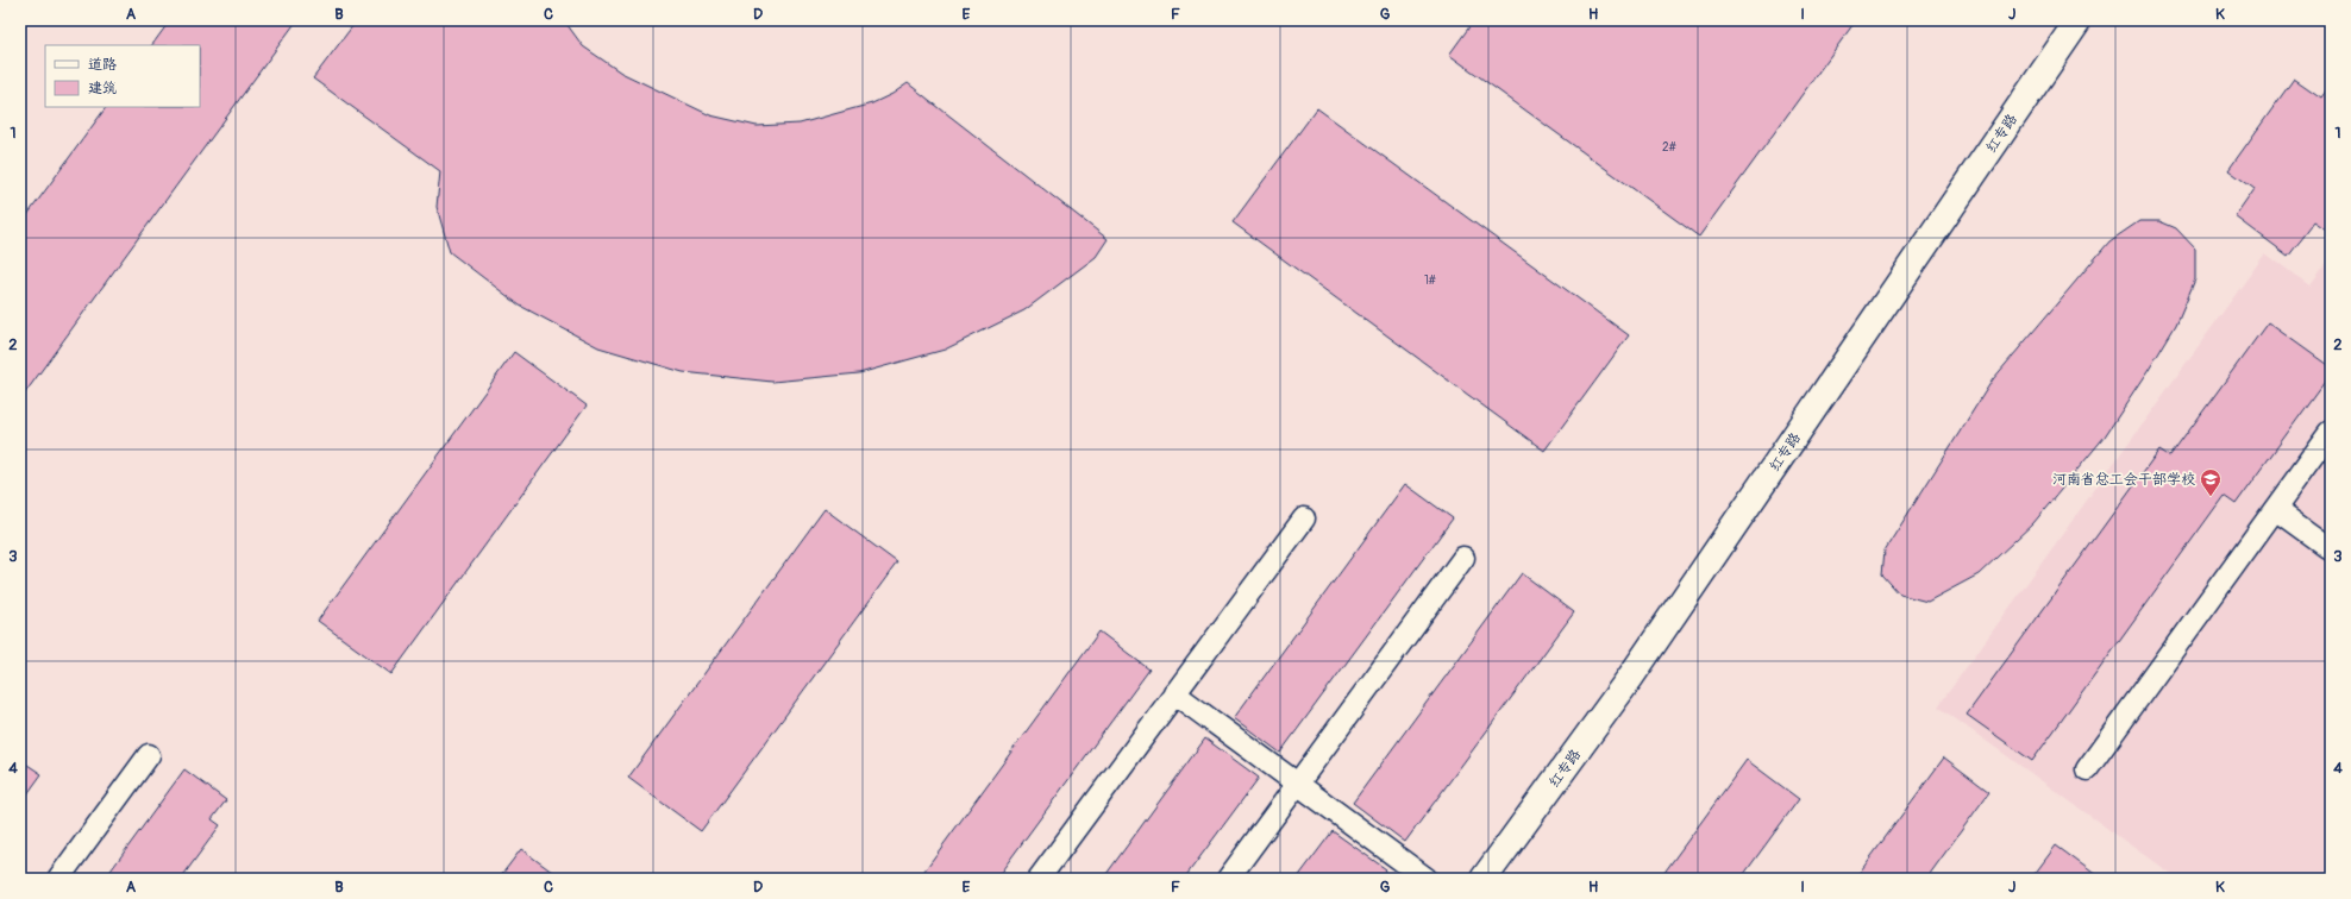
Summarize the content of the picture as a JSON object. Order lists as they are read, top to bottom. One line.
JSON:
{"streets":{"street":["红专路"]},"places":{"school or university":["河南省总工会干部学校"]},"house_numbers":["2#","1#"],"legend":["道路","建筑"],"grid":{"columns":["A","B","C","D","E","F","G","H","I","J","K"],"rows":["1","2","3","4"]}}
